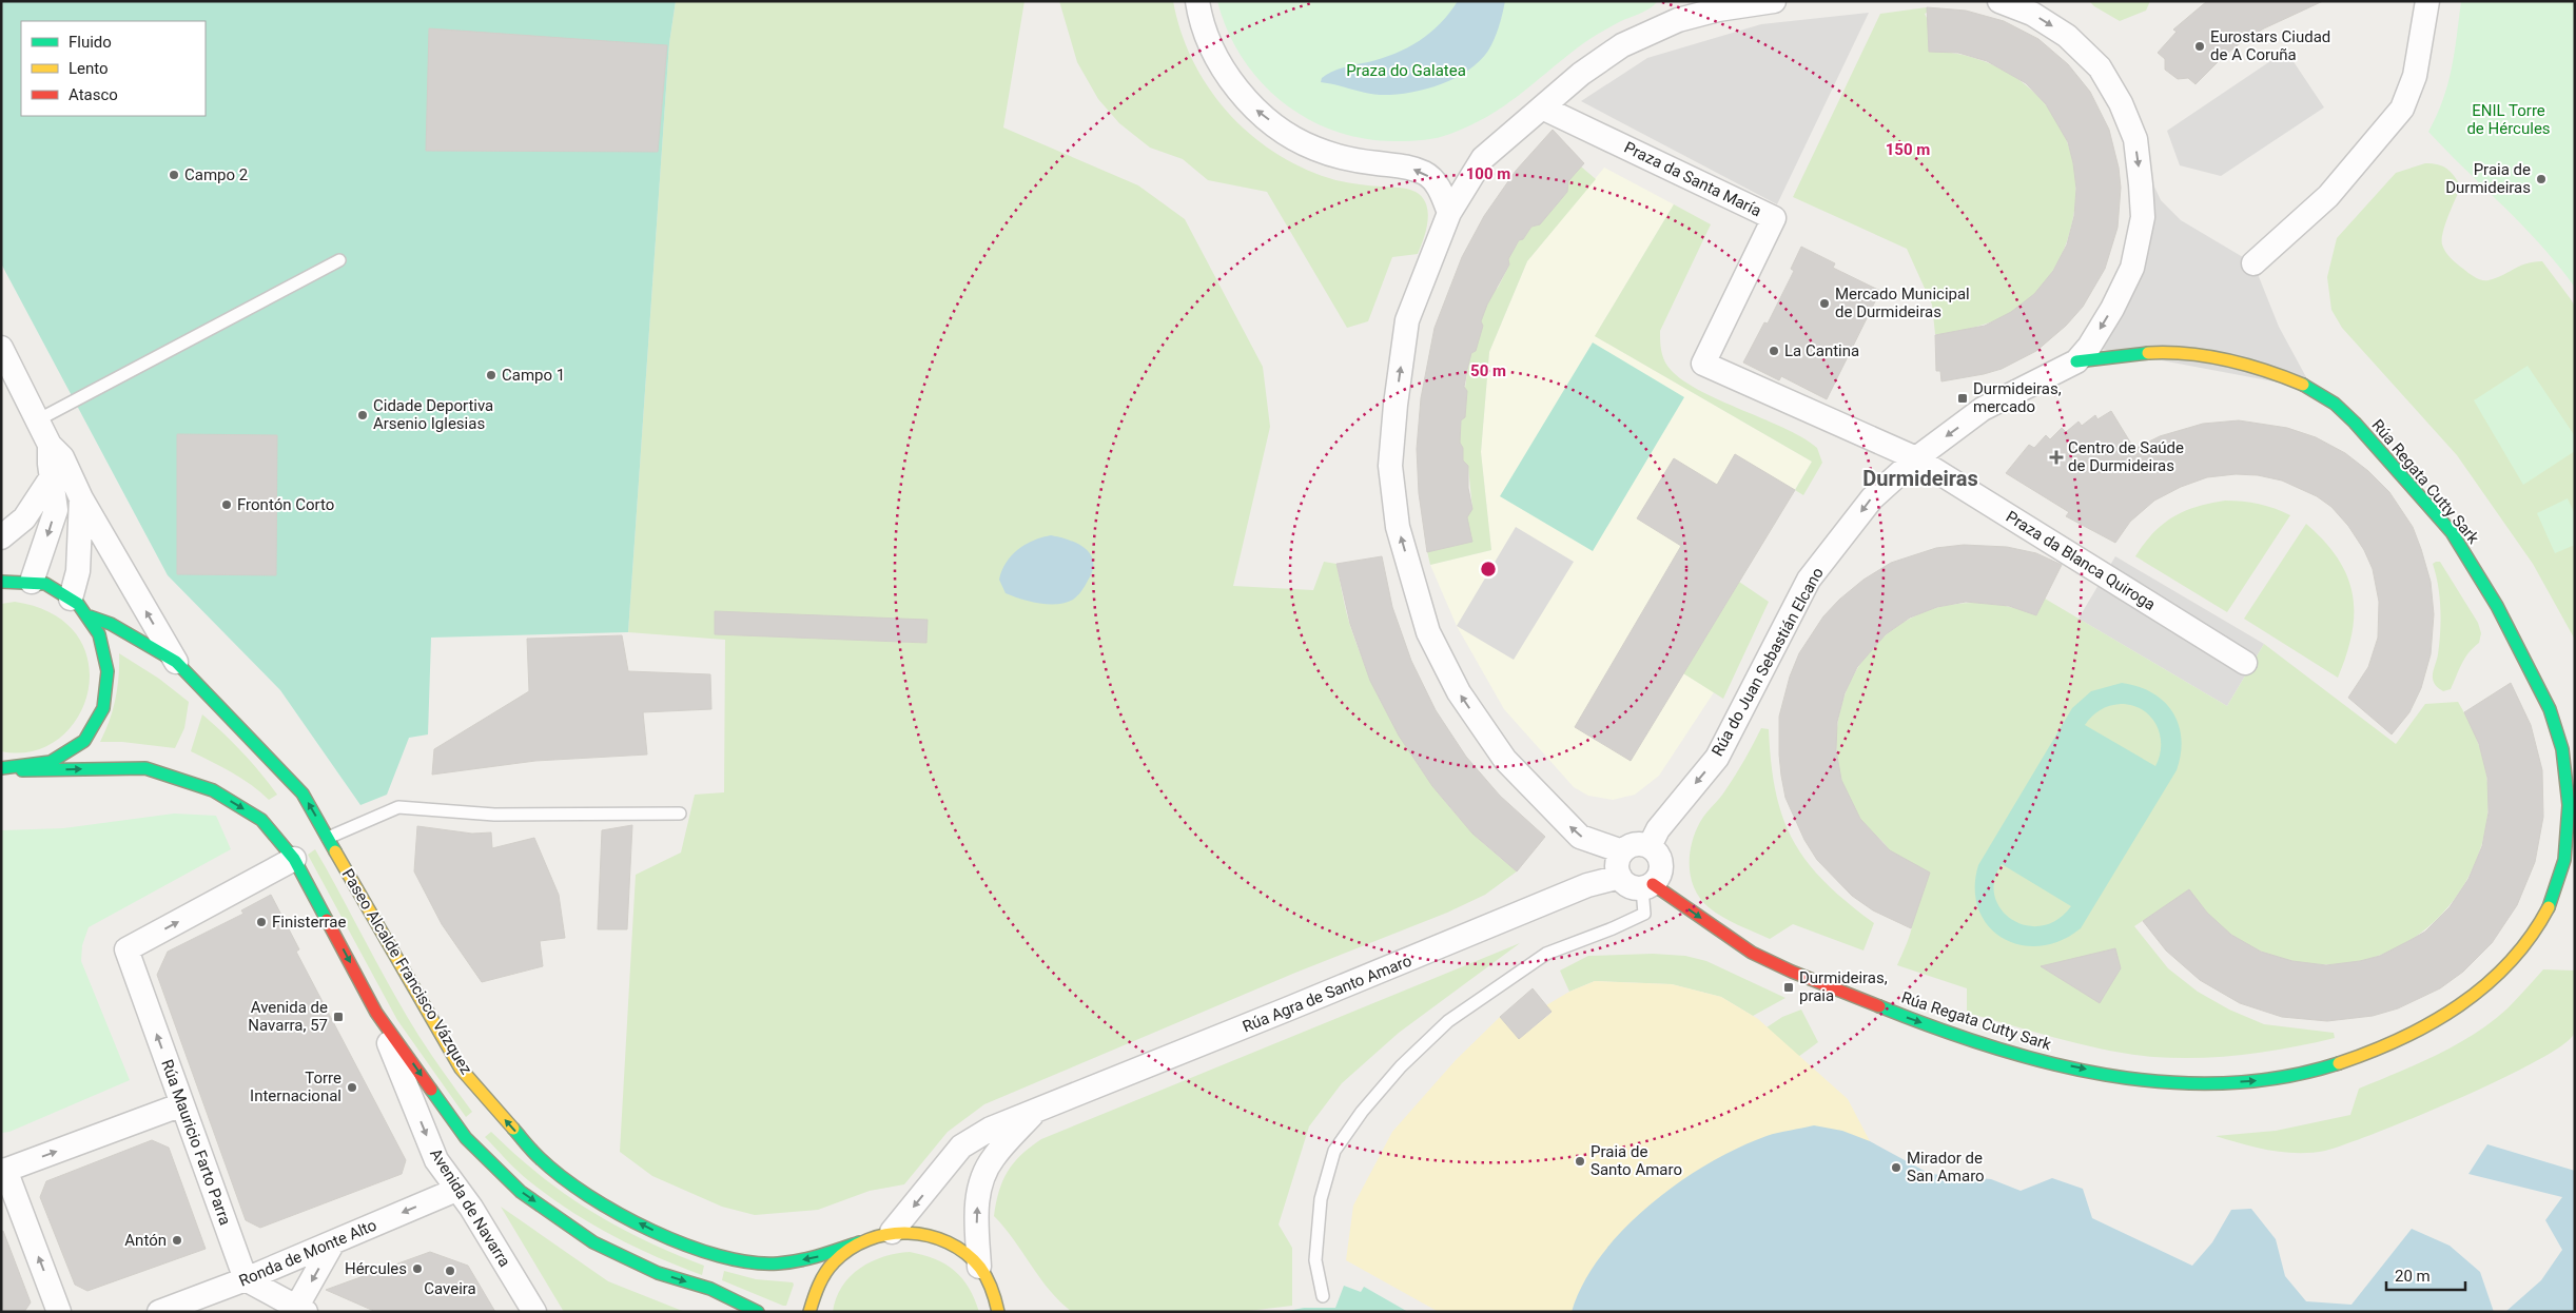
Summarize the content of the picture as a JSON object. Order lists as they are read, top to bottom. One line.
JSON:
{"streets":{"main road":["Rúa Regata Cutty Sark","Paseo Alcalde Francisco Vázquez"],"street":["Praza da Santa María","Praza da Blanca Quiroga","Rúa do Juan Sebastián Elcano","Rúa Agra de Santo Amaro","Rúa Mauricio Farto Parra","Avenida de Navarra","Ronda de Monte Alto"]},"crossings":[["Praza da Santa María","Praza da Blanca Quiroga"],["Praza da Santa María","Rúa do Juan Sebastián Elcano"],["Rúa Regata Cutty Sark","Rúa do Juan Sebastián Elcano"],["Rúa Regata Cutty Sark","Rúa Agra de Santo Amaro"],["Praza da Blanca Quiroga","Rúa do Juan Sebastián Elcano"],["Rúa do Juan Sebastián Elcano","Rúa Agra de Santo Amaro"],["Paseo Alcalde Francisco Vázquez","Rúa Agra de Santo Amaro"],["Rúa Mauricio Farto Parra","Ronda de Monte Alto"],["Avenida de Navarra","Ronda de Monte Alto"]],"one_way":["Rúa do Juan Sebastián Elcano","Avenida de Navarra","Ronda de Monte Alto"],"districts":["Durmideiras"],"parks":["Praza do Galatea","ENIL Torre de Hércules"],"places":{"other":["Eurostars Ciudad de A Coruña","Campo 2","Praia de Durmideiras","Mercado Municipal de Durmideiras","La Cantina","Campo 1","Cidade Deportiva Arsenio Iglesias","Frontón Corto","Finisterrae","Torre Internacional","Praia de Santo Amaro","Mirador de San Amaro","Antón","Hércules","Caveira"],"transit":["Durmideiras, mercado","Durmideiras, praia","Avenida de Navarra, 57"],"health":["Centro de Saúde de Durmideiras"]},"legend":["Fluido","Lento","Atasco"],"scale_bar":"20 m","rings":["150 m","100 m","50 m"]}
